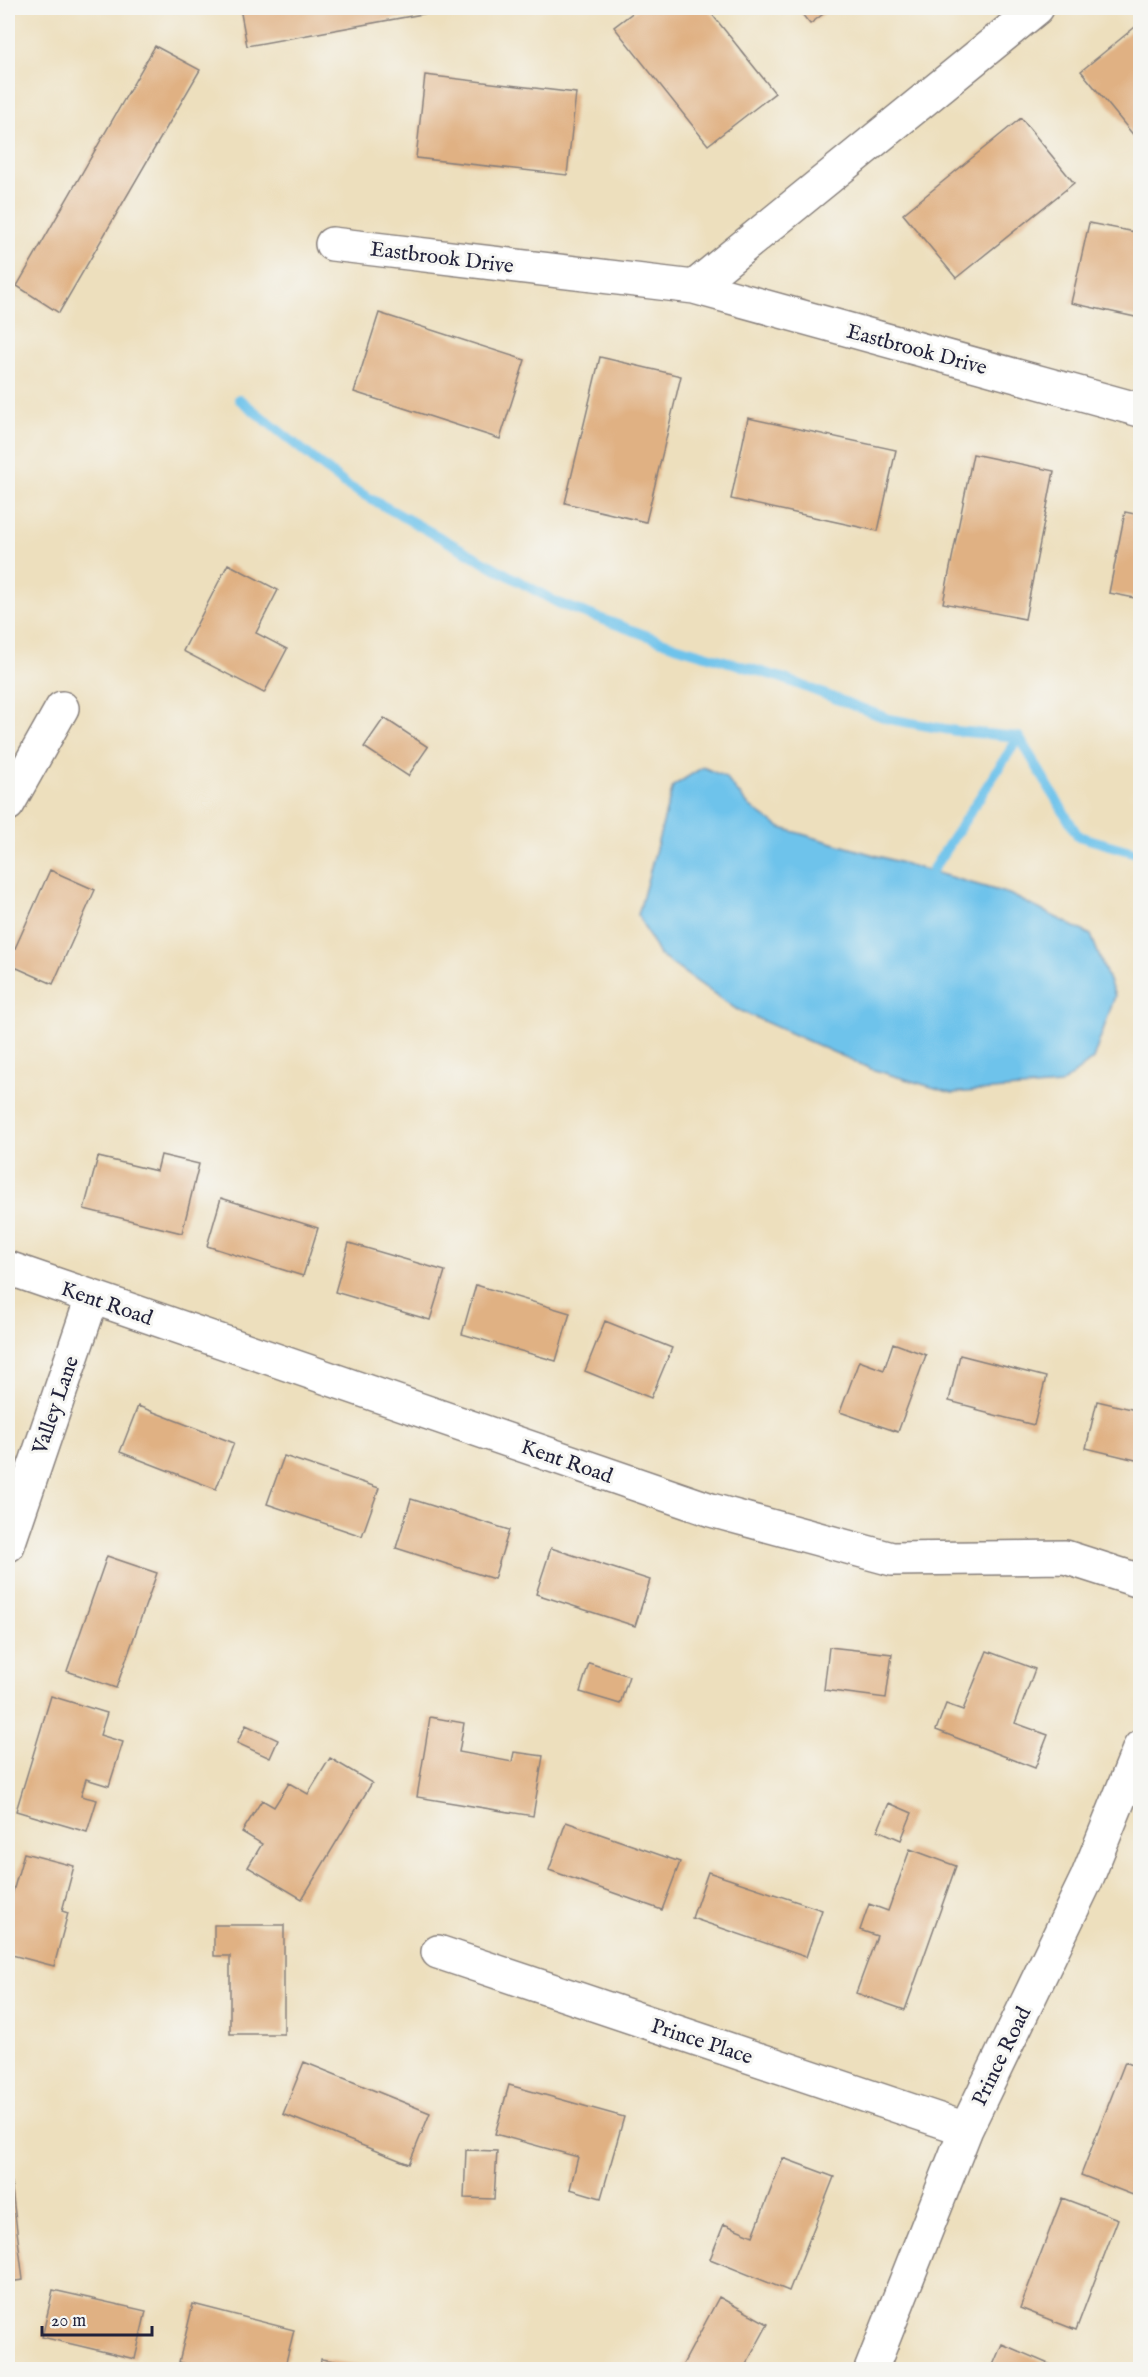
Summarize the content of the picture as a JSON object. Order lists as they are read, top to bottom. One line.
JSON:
{"streets":{"street":["Eastbrook Drive","Kent Road","Valley Lane","Prince Place","Prince Road"]},"crossings":[["Kent Road","Valley Lane"],["Prince Place","Prince Road"]],"scale_bar":"20 m"}
